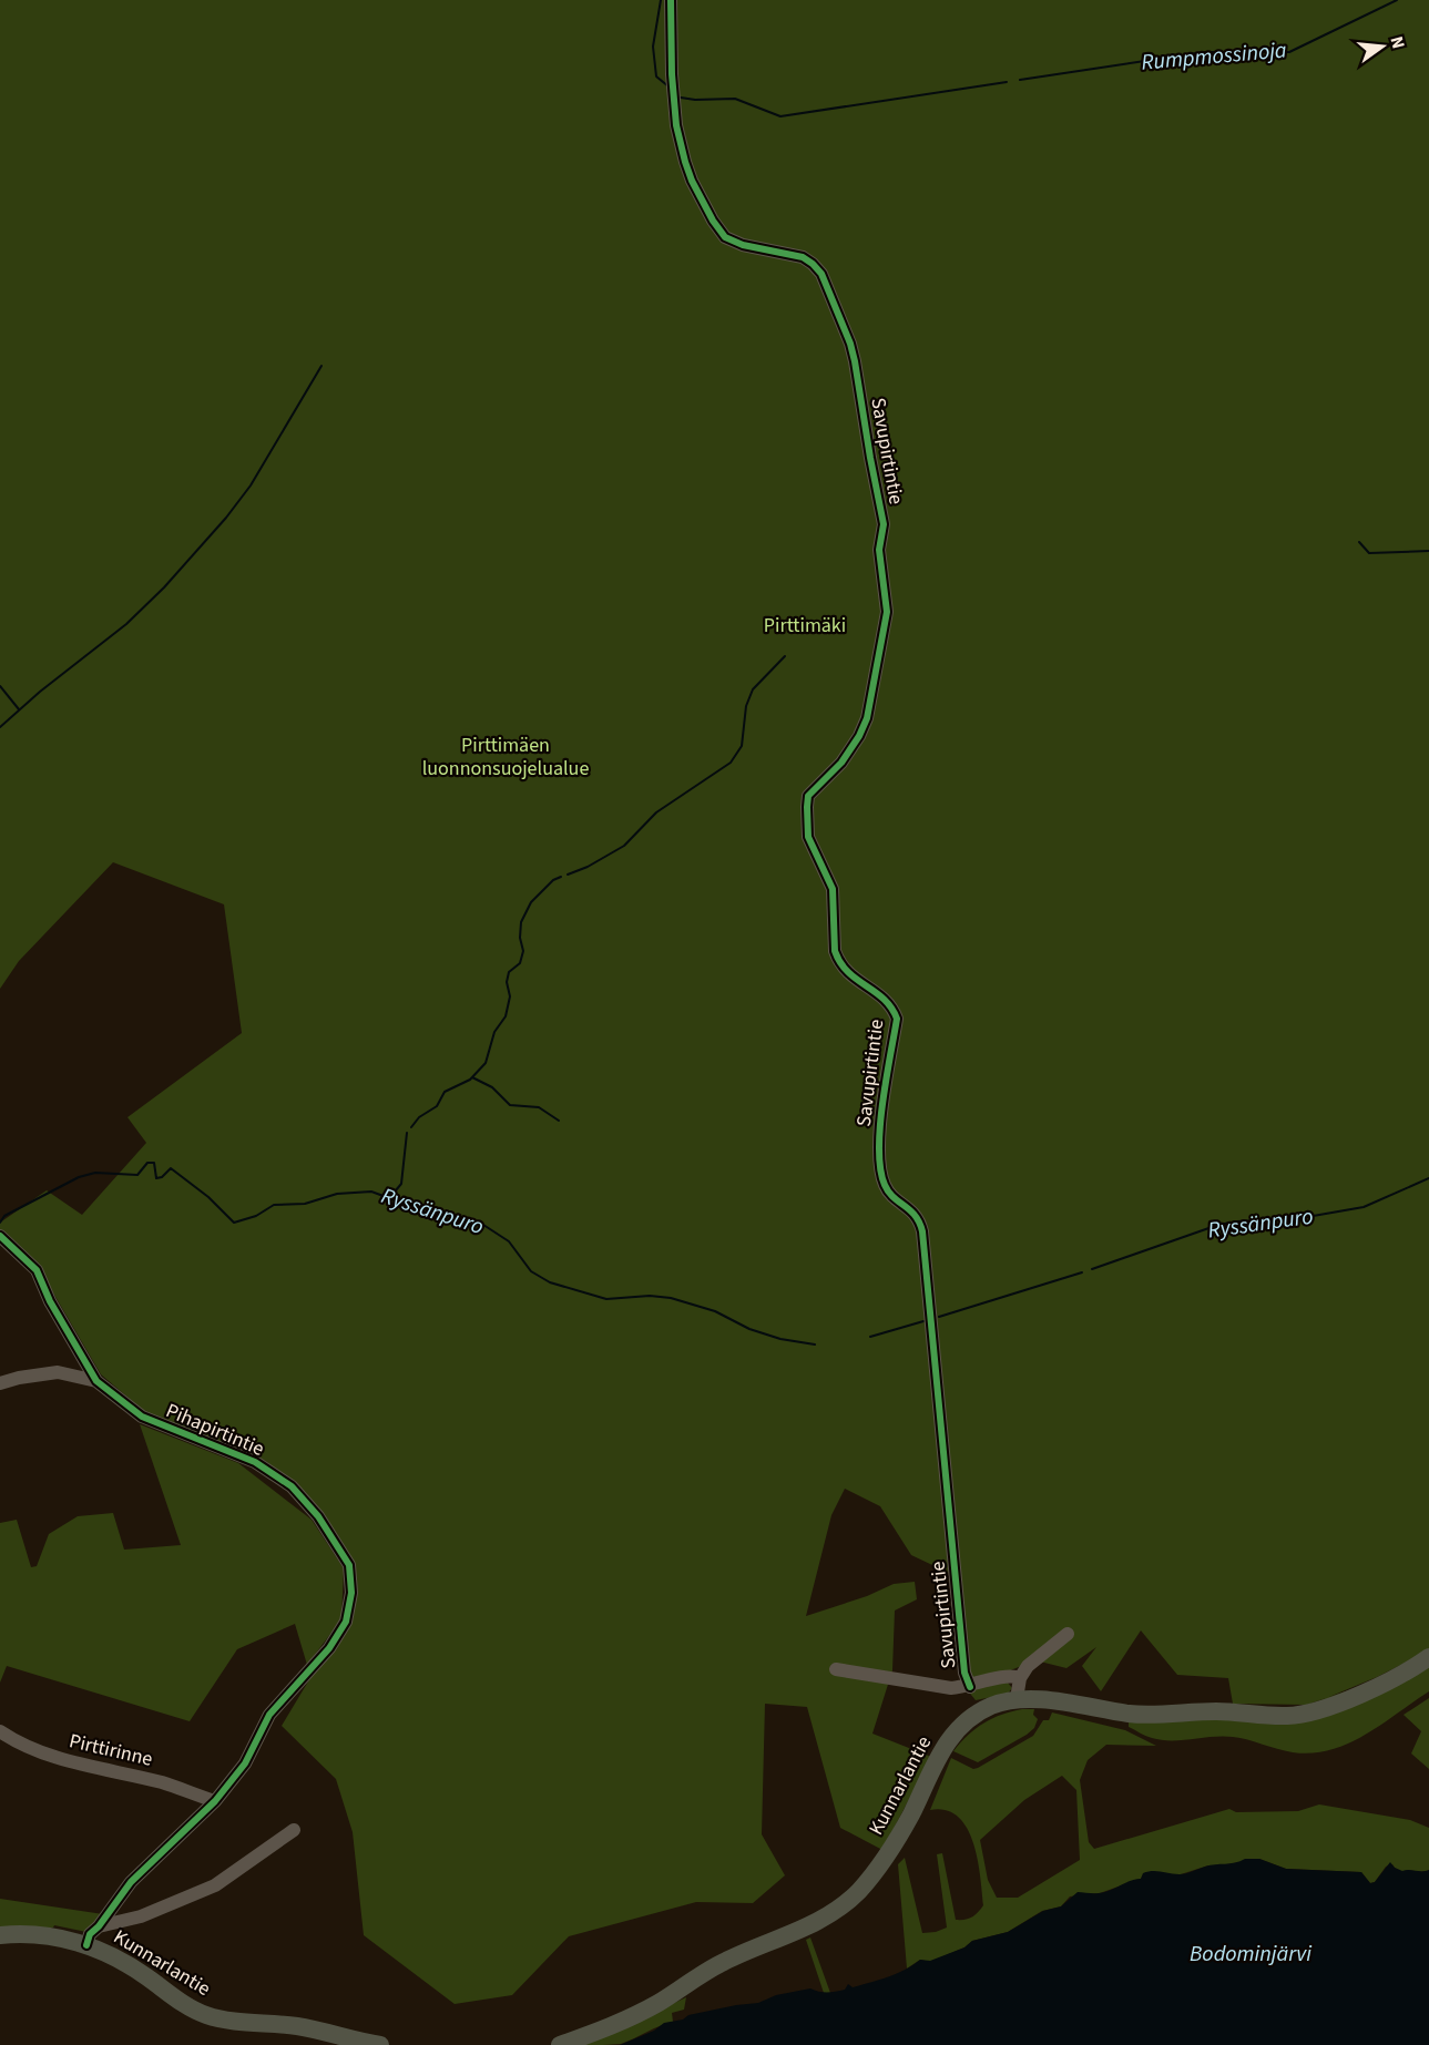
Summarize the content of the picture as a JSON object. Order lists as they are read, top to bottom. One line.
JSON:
{"streets":{"main road":["Kunnarlantie"],"street":["Savupirtintie","Pihapirtintie","Pirttirinne"]},"crossings":[["Pihapirtintie","Pirttirinne"],["Pihapirtintie","Kunnarlantie"]],"water":["Rumpmossinoja","Ryssänpuro","Bodominjärvi"],"parks":["Pirttimäki","Pirttimäen luonnonsuojelualue"],"north":"right"}
